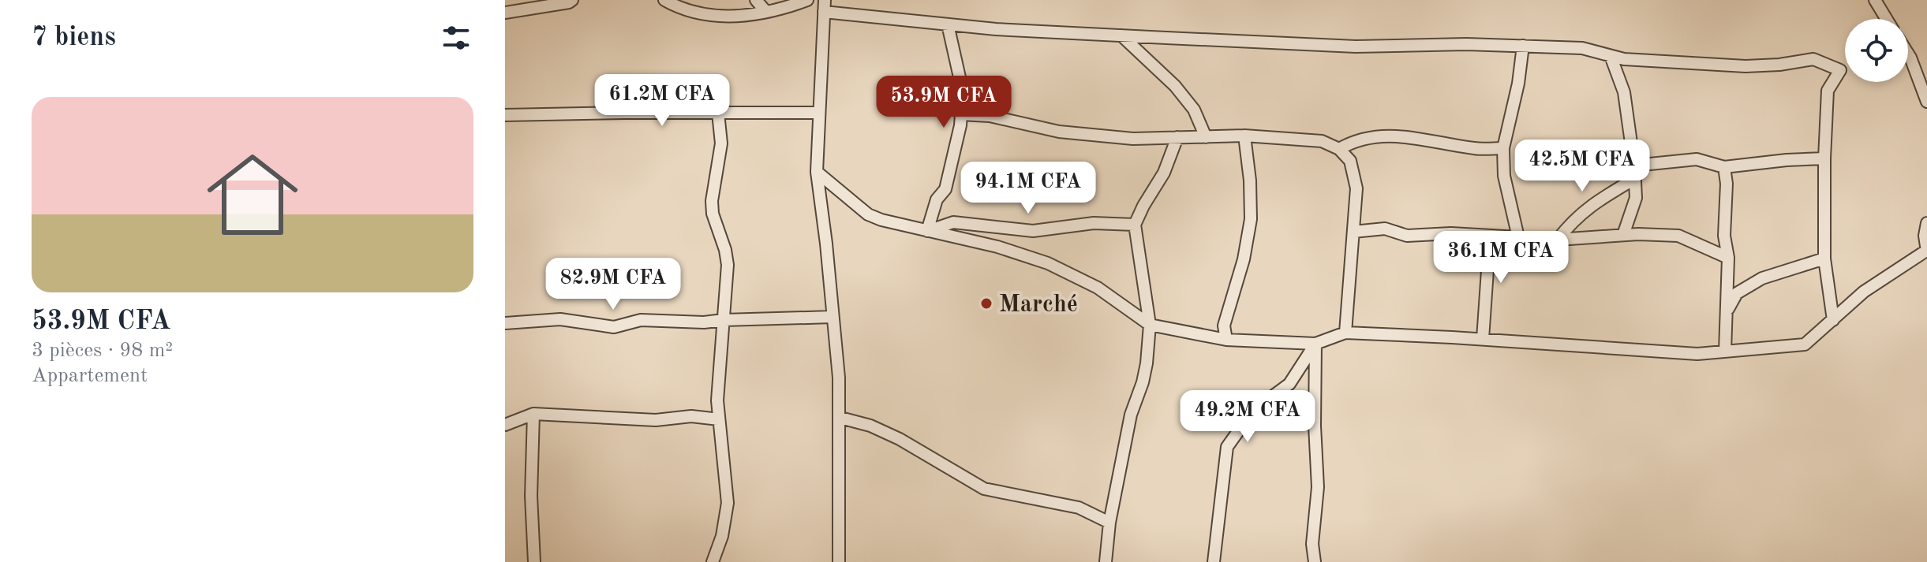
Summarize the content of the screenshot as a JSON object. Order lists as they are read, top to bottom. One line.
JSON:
{"places":["Marché"],"page":{"heading":"7 biens","price":["61.2M CFA","53.9M CFA","42.5M CFA","94.1M CFA","36.1M CFA","82.9M CFA","49.2M CFA"],"list":[{"name":"53.9M CFA","note":"3 pièces · 98 m² · Appartement"}]}}
